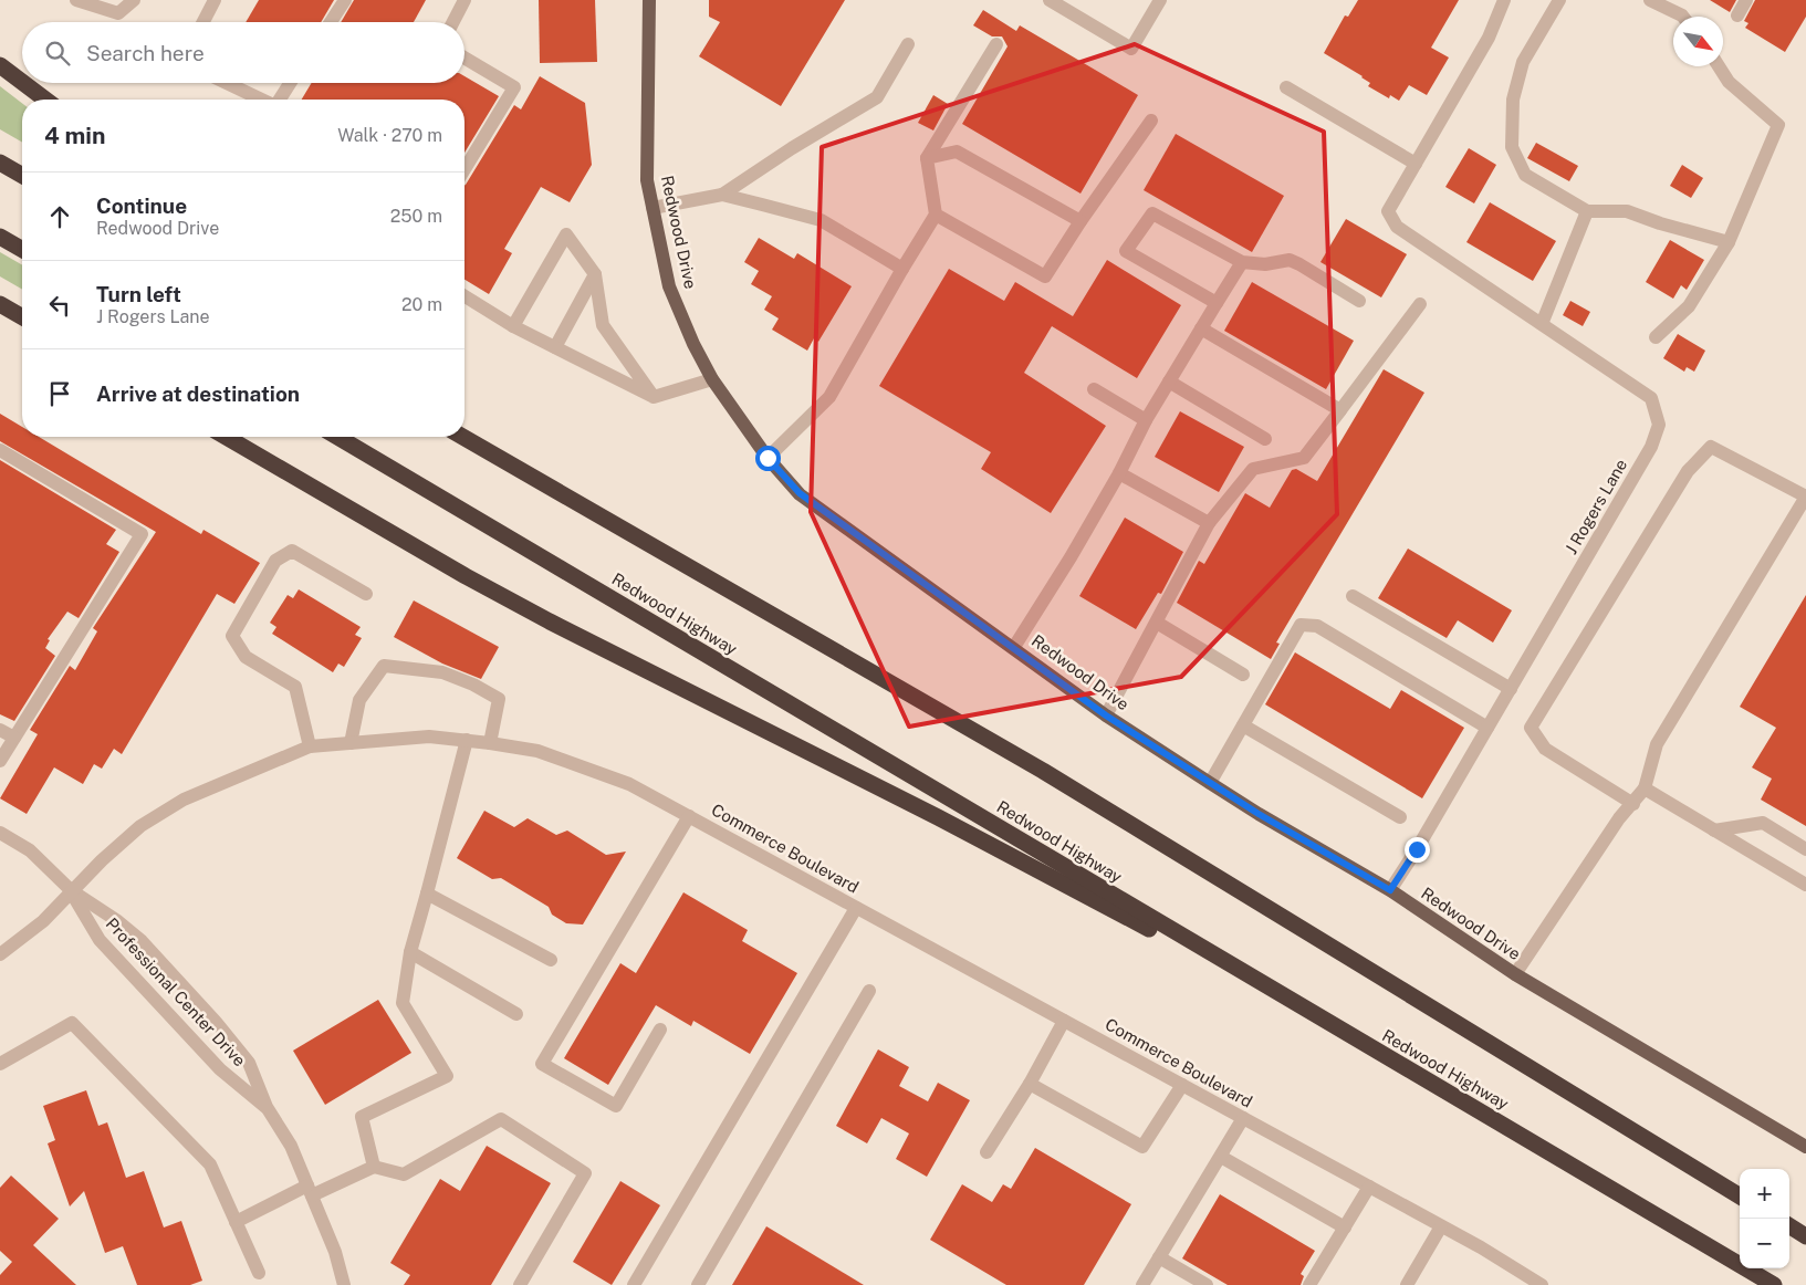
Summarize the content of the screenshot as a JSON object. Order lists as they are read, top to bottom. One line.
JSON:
{"streets":{"highway":["Redwood Highway"],"main road":["Redwood Drive"],"street":["J Rogers Lane","Commerce Boulevard","Professional Center Drive"]},"crossings":[["Redwood Drive","J Rogers Lane"],["Commerce Boulevard","Professional Center Drive"]],"north":"bottom right","page":{"search":"Search here","heading":["4 min","Walk · 270 m"],"list":[["Continue","Redwood Drive","250 m"],["Turn left","J Rogers Lane","20 m"],"Arrive at destination"],"map_buttons":["+","−"]}}
